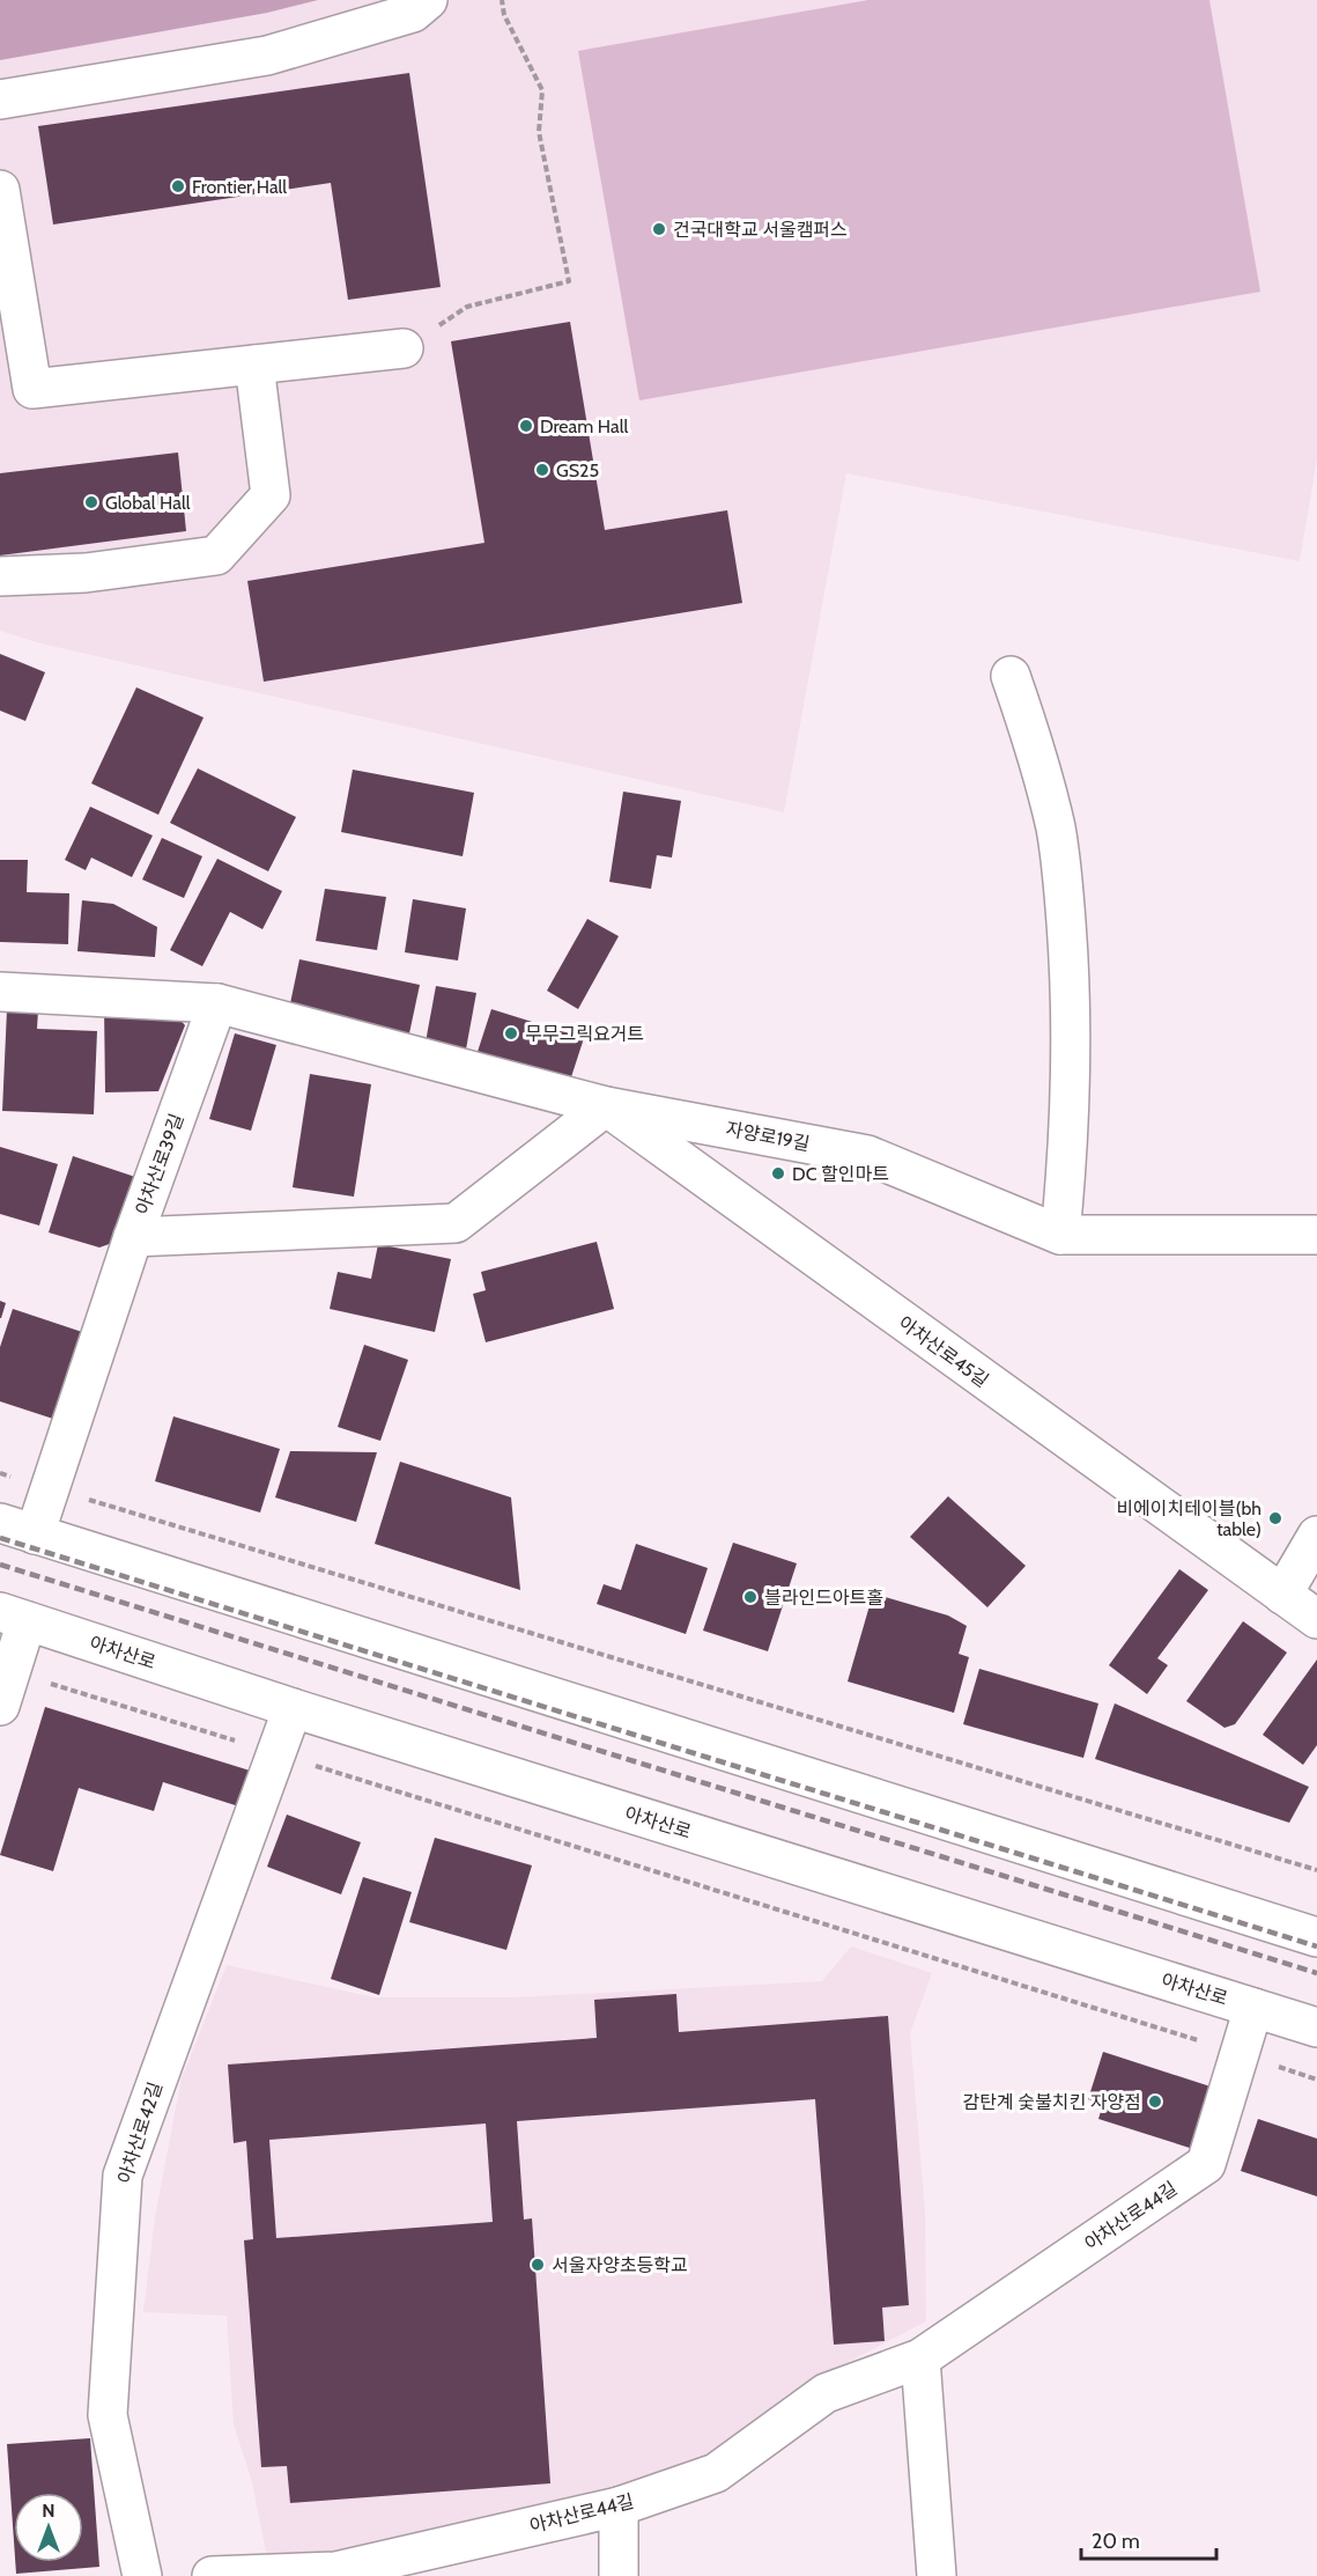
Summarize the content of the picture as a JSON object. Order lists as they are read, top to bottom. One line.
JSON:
{"streets":{"street":["자양로19길","아차산로39길","아차산로45길","아차산로","아차산로42길","아차산로44길"]},"crossings":[["자양로19길","아차산로39길"],["자양로19길","아차산로45길"],["아차산로","아차산로42길"],["아차산로","아차산로44길"]],"places":["Frontier Hall","건국대학교 서울캠퍼스","Dream Hall","GS25","Global Hall","무무그릭요거트","DC 할인마트","비에이치테이블(bh table)","블라인드아트홀","감탄계 숯불치킨 자양점","서울자양초등학교"],"scale_bar":"20 m","north":"top"}
